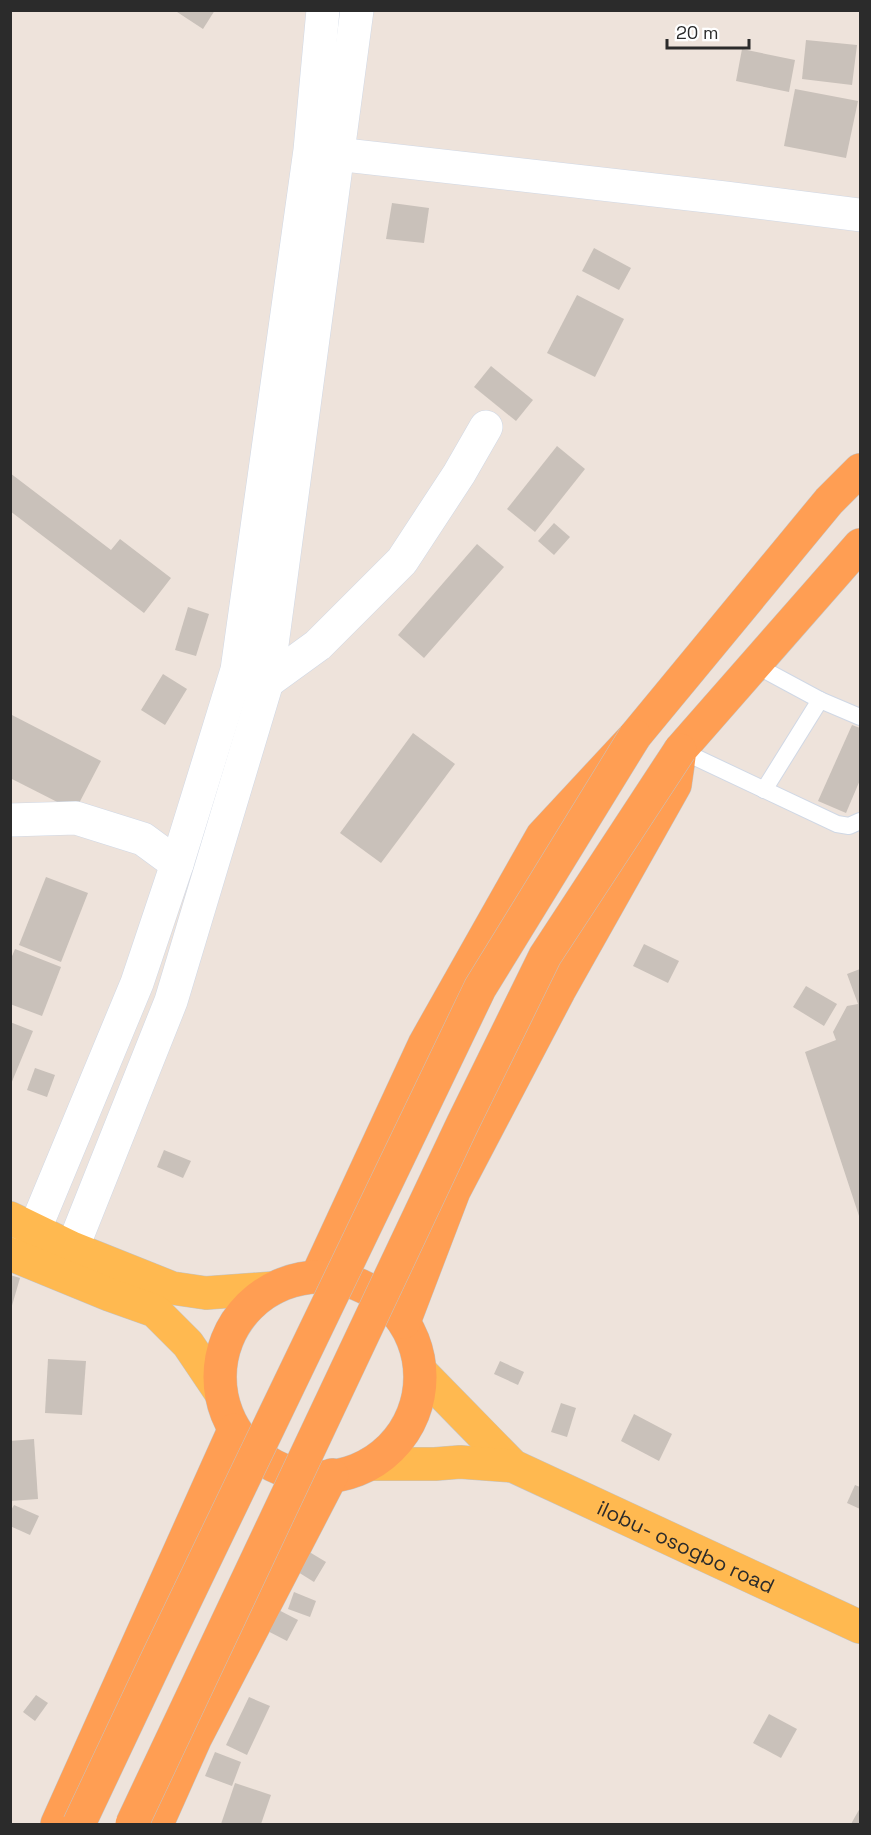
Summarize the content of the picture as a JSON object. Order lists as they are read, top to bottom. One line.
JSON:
{"streets":{"main road":["ilobu- osogbo road"]},"scale_bar":"20 m"}
